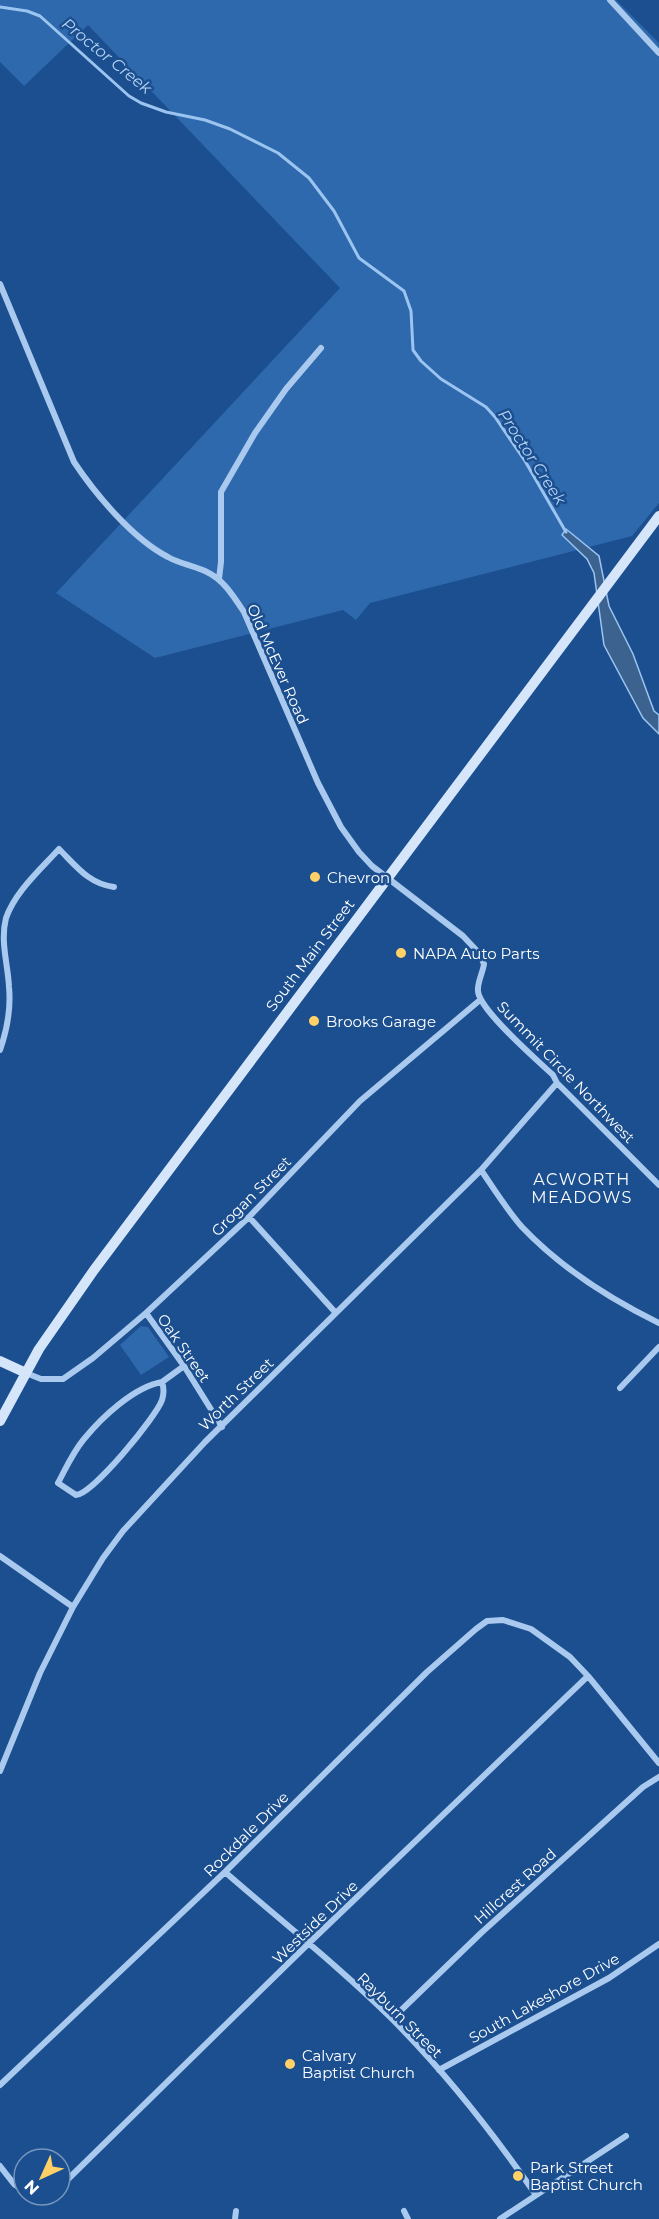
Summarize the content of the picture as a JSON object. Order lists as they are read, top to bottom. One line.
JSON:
{"streets":{"main road":["South Main Street"],"street":["Old McEver Road","Summit Circle Northwest","Grogan Street","Oak Street","Worth Street","Rockdale Drive","Hillcrest Road","Westside Drive","South Lakeshore Drive","Rayburn Street"]},"crossings":[["Old McEver Road","South Main Street"],["Old McEver Road","Summit Circle Northwest"],["South Main Street","Grogan Street"],["Summit Circle Northwest","Grogan Street"],["Summit Circle Northwest","Worth Street"],["Grogan Street","Oak Street"],["Oak Street","Worth Street"],["Rockdale Drive","Westside Drive"],["Rockdale Drive","Rayburn Street"],["Hillcrest Road","Rayburn Street"],["Westside Drive","Rayburn Street"],["South Lakeshore Drive","Rayburn Street"]],"districts":["ACWORTH MEADOWS"],"water":["Proctor Creek"],"places":["Chevron","NAPA Auto Parts","Brooks Garage","Calvary Baptist Church","Park Street Baptist Church"],"north":"bottom left"}
